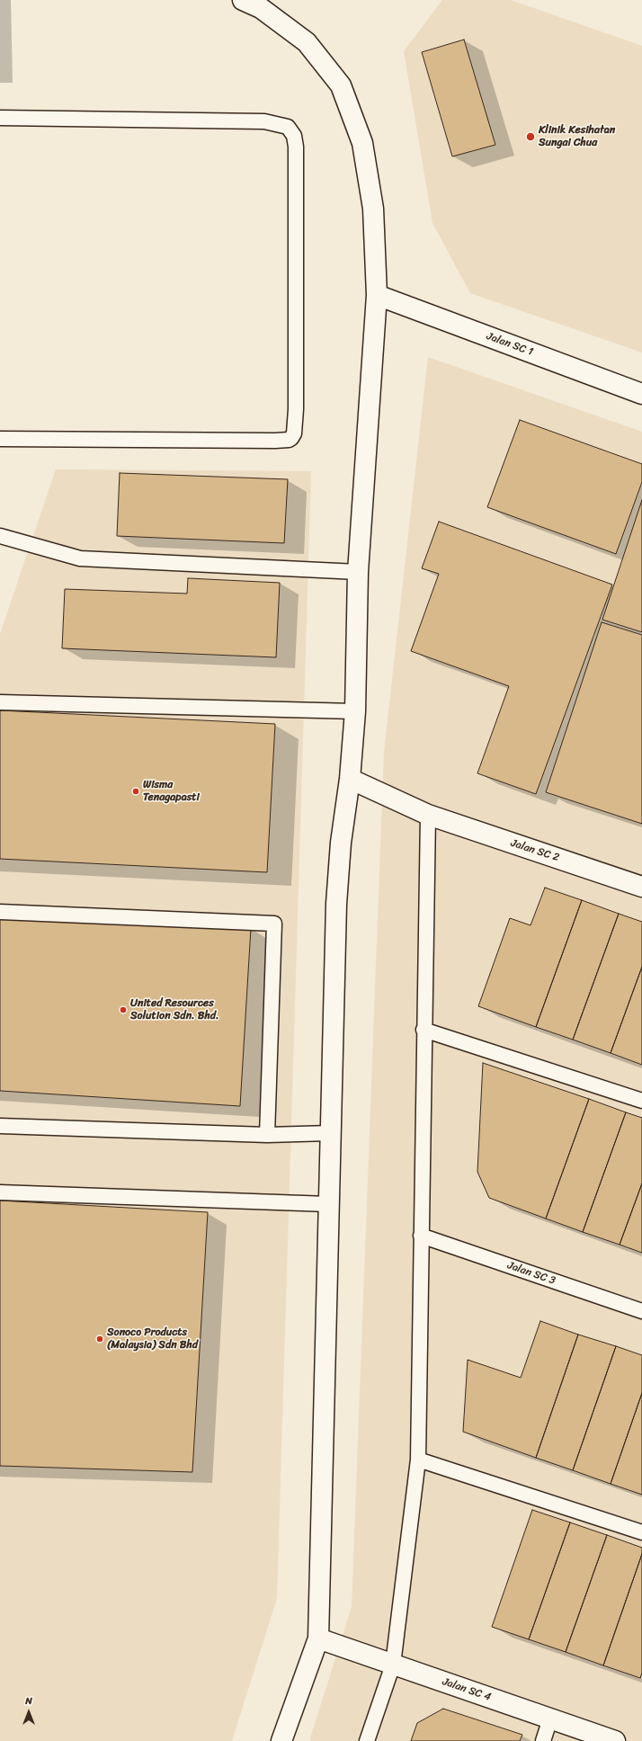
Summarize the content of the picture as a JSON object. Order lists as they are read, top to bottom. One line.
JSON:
{"streets":{"street":["Jalan SC 1","Jalan SC 2","Jalan SC 4"],"lane":["Jalan SC 3"]},"places":["Klinik Kesihatan Sungai Chua","Wisma Tenagapasti","United Resources Solution Sdn. Bhd.","Sonoco Products (Malaysia) Sdn Bhd"],"north":"top"}
